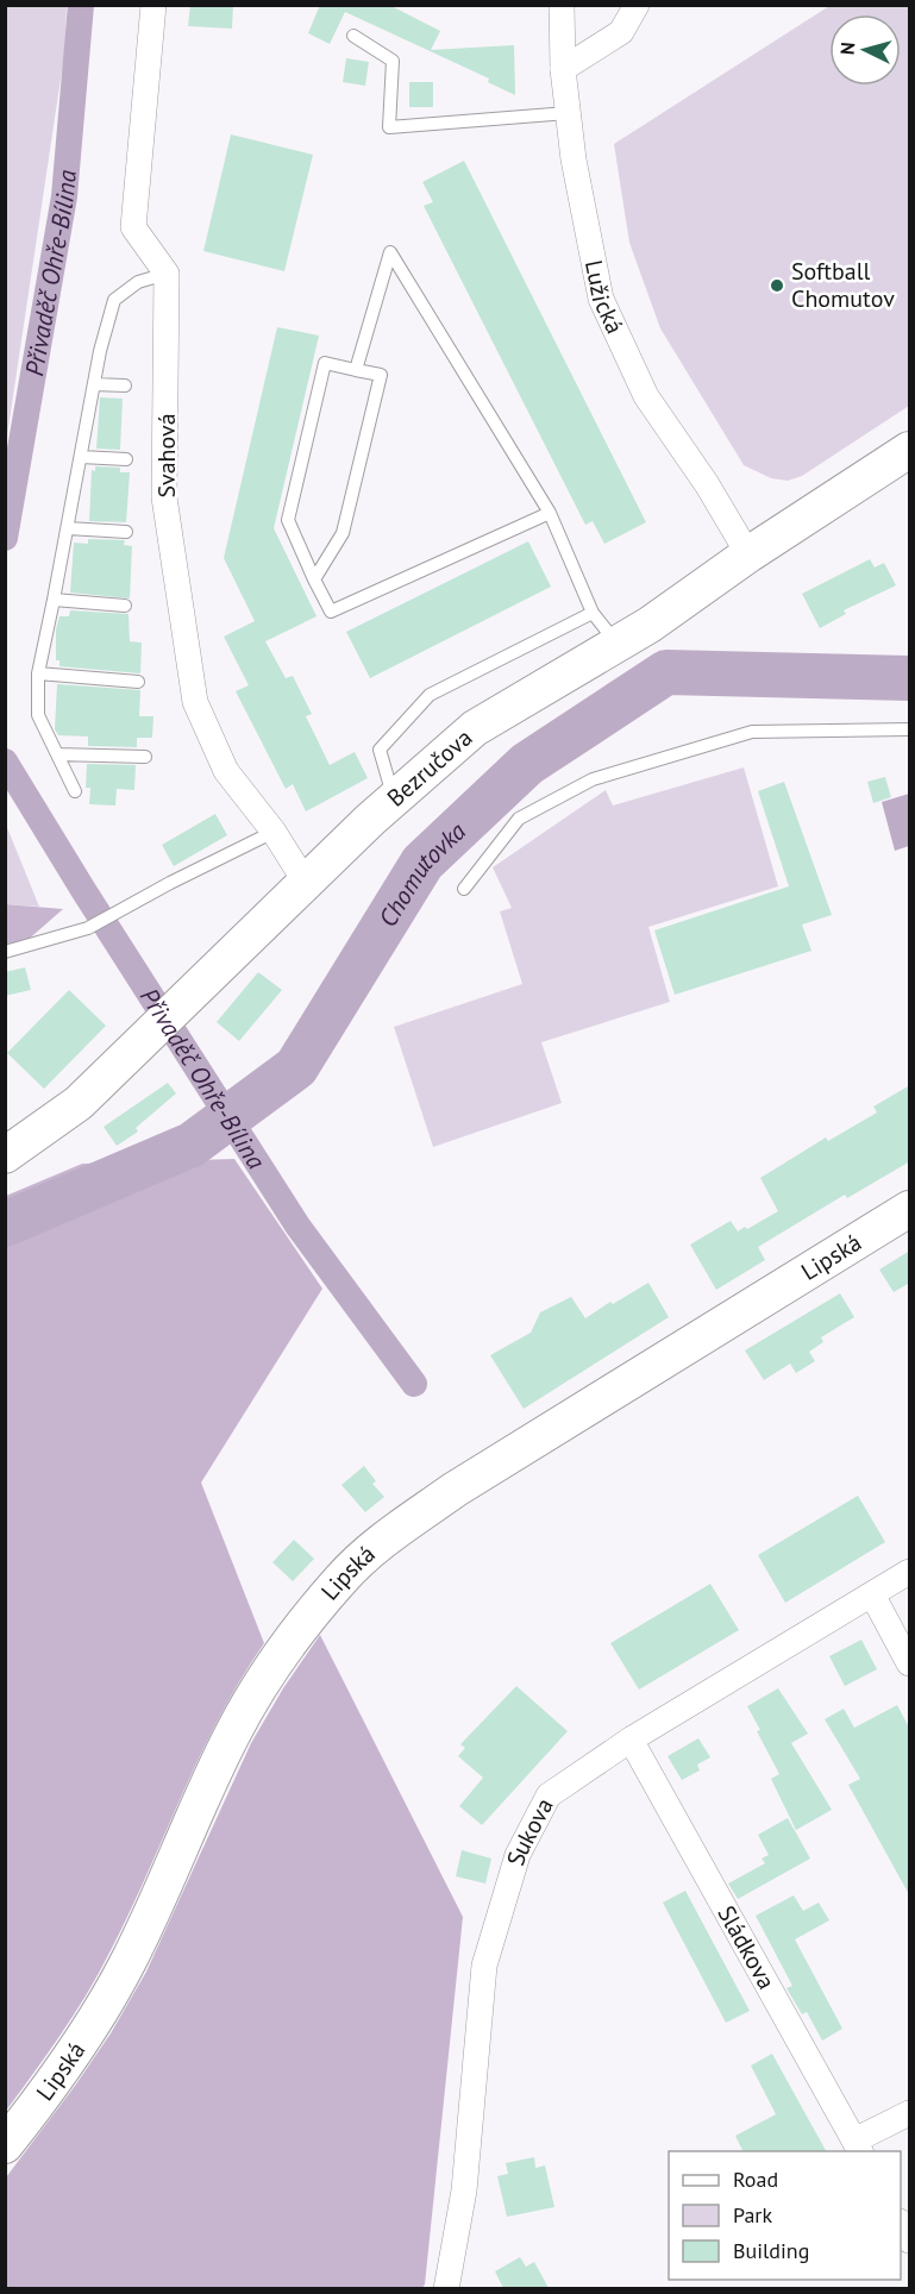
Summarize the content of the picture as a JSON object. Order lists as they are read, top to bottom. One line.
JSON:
{"streets":{"street":["Lužická","Svahová","Bezručova","Lipská","Sukova","Sládkova"]},"crossings":[["Lužická","Bezručova"],["Svahová","Bezručova"],["Sukova","Sládkova"]],"water":["Přivaděč Ohře-Bílina","Chomutovka"],"places":["Softball Chomutov"],"legend":["Road","Park","Building"],"north":"left"}
